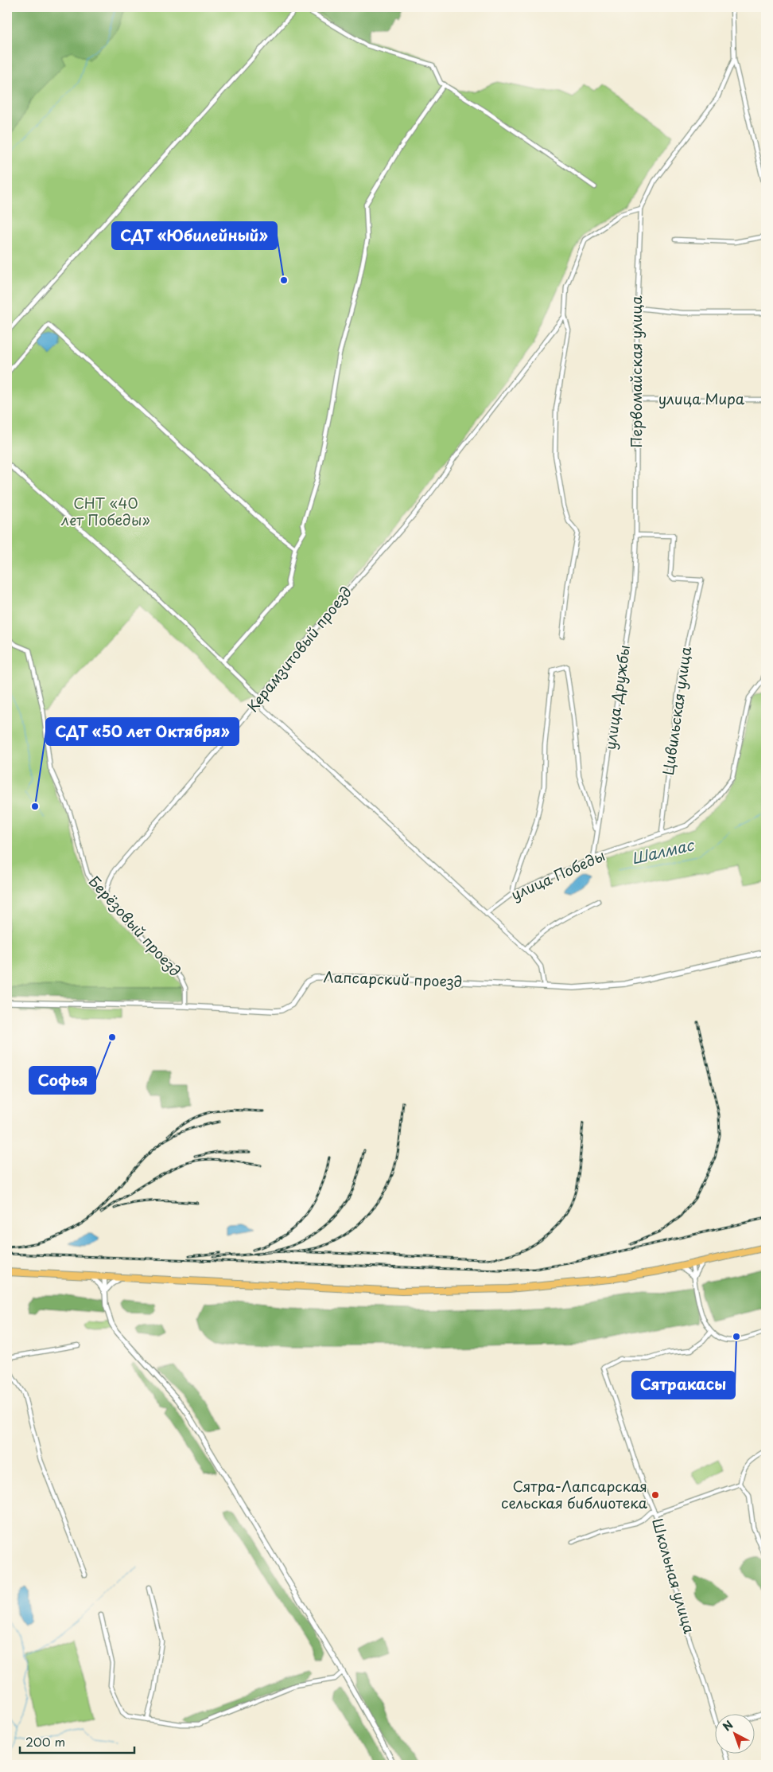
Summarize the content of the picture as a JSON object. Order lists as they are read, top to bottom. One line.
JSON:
{"streets":{"street":["Первомайская улица","улица Мира","Керамзитовый проезд","улица Дружбы","Цивильская улица","улица Победы","Берёзовый проезд","Лапсарский проезд","Школьная улица"]},"crossings":[["Первомайская улица","улица Мира"],["Первомайская улица","улица Дружбы"],["Первомайская улица","Цивильская улица"],["Керамзитовый проезд","Берёзовый проезд"],["улица Дружбы","Цивильская улица"],["улица Дружбы","улица Победы"],["Цивильская улица","улица Победы"],["Берёзовый проезд","Лапсарский проезд"]],"water":["Шалмас"],"parks":["СНТ «40 лет Победы»"],"places":["СДТ «Юбилейный»","СДТ «50 лет Октября»","Софья","Сятракасы","Сятра-Лапсарская сельская библиотека"],"scale_bar":"200 m","north":"top left"}
